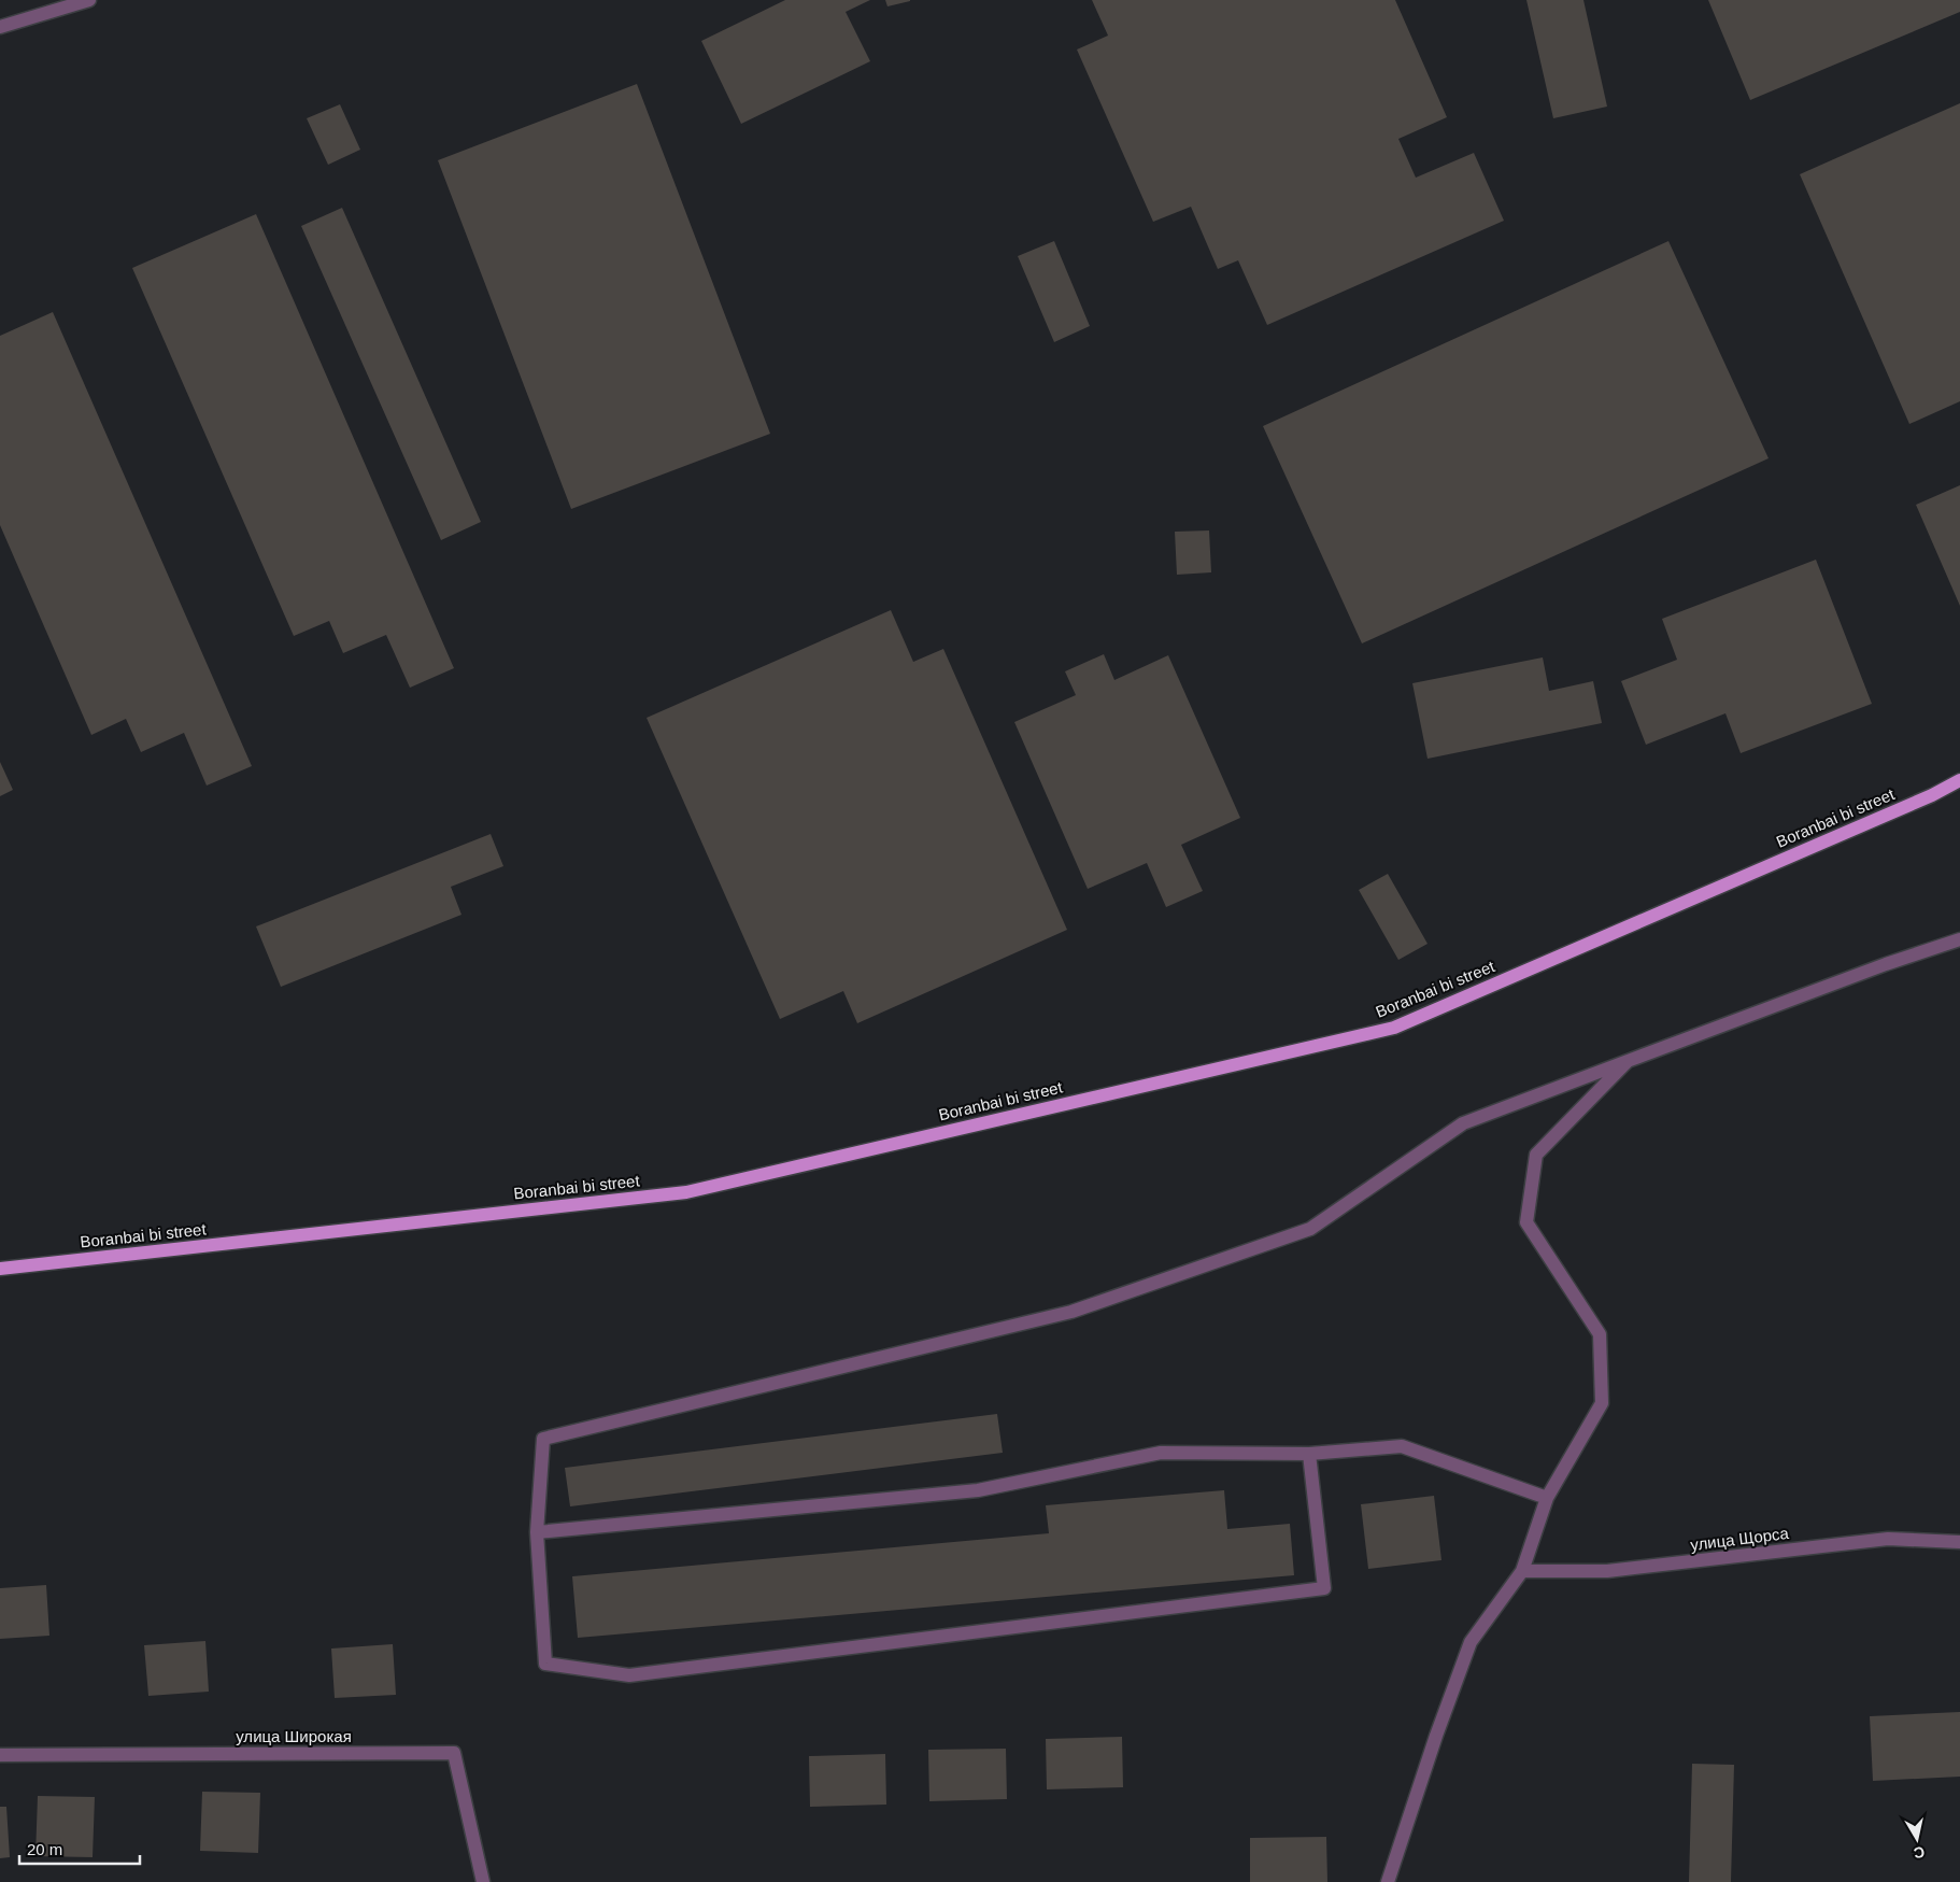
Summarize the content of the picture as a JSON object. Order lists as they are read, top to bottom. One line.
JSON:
{"streets":{"main road":["Boranbai bi street"],"street":["улица Щорса","улица Широкая"]},"scale_bar":"20 m","north":"bottom"}
